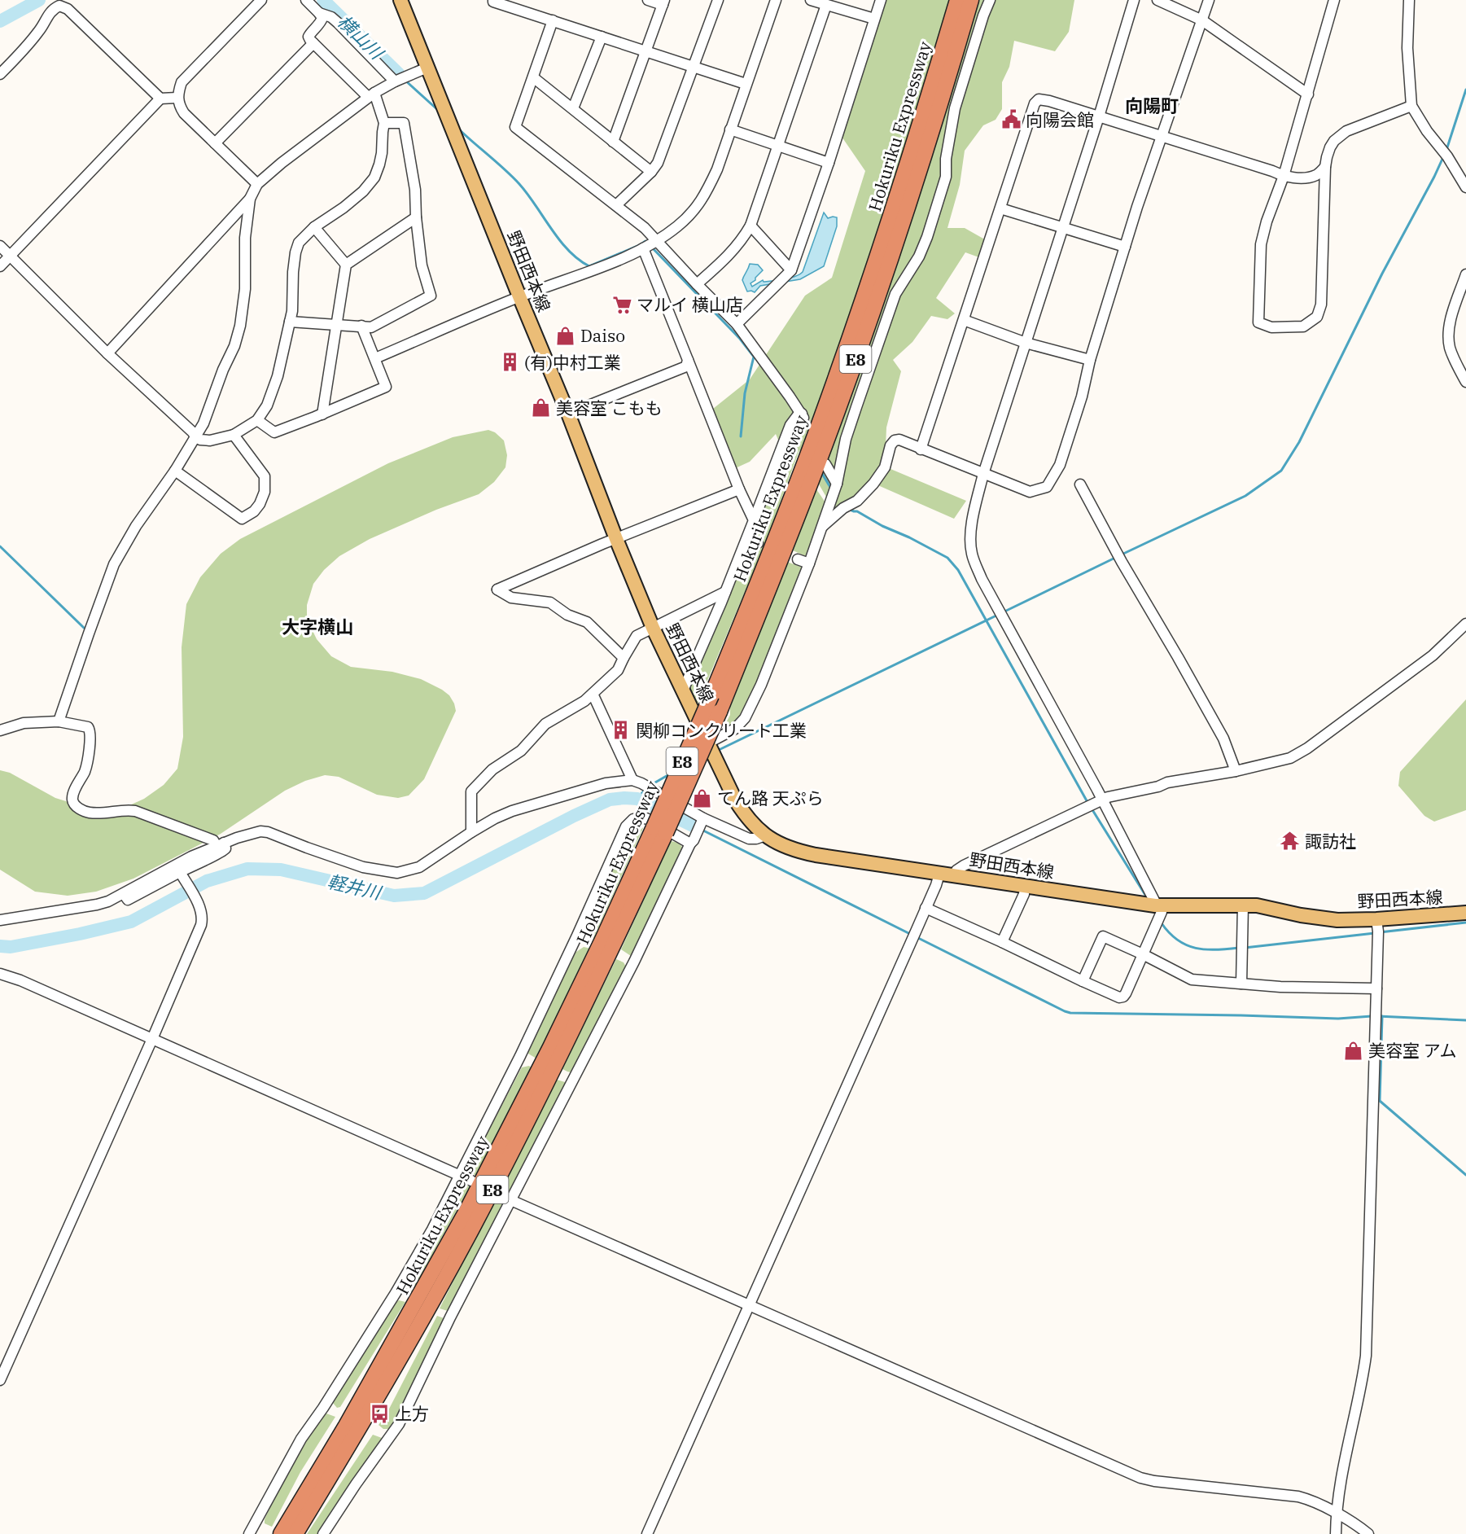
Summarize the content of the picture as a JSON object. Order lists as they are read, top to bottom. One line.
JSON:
{"streets":{"highway":["Hokuriku Expressway","E8"],"main road":["野田西本線"]},"districts":["向陽町","大字横山"],"water":["横山川","軽井川"],"places":{"public building":["向陽会館"],"supermarket":["マルイ 横山店"],"shop":["Daiso","美容室 こもも","てん路 天ぷら","美容室 アム"],"building":["(有)中村工業","関柳コンクリート工業"],"temple":["諏訪社"],"bus stop":["上方"]}}
